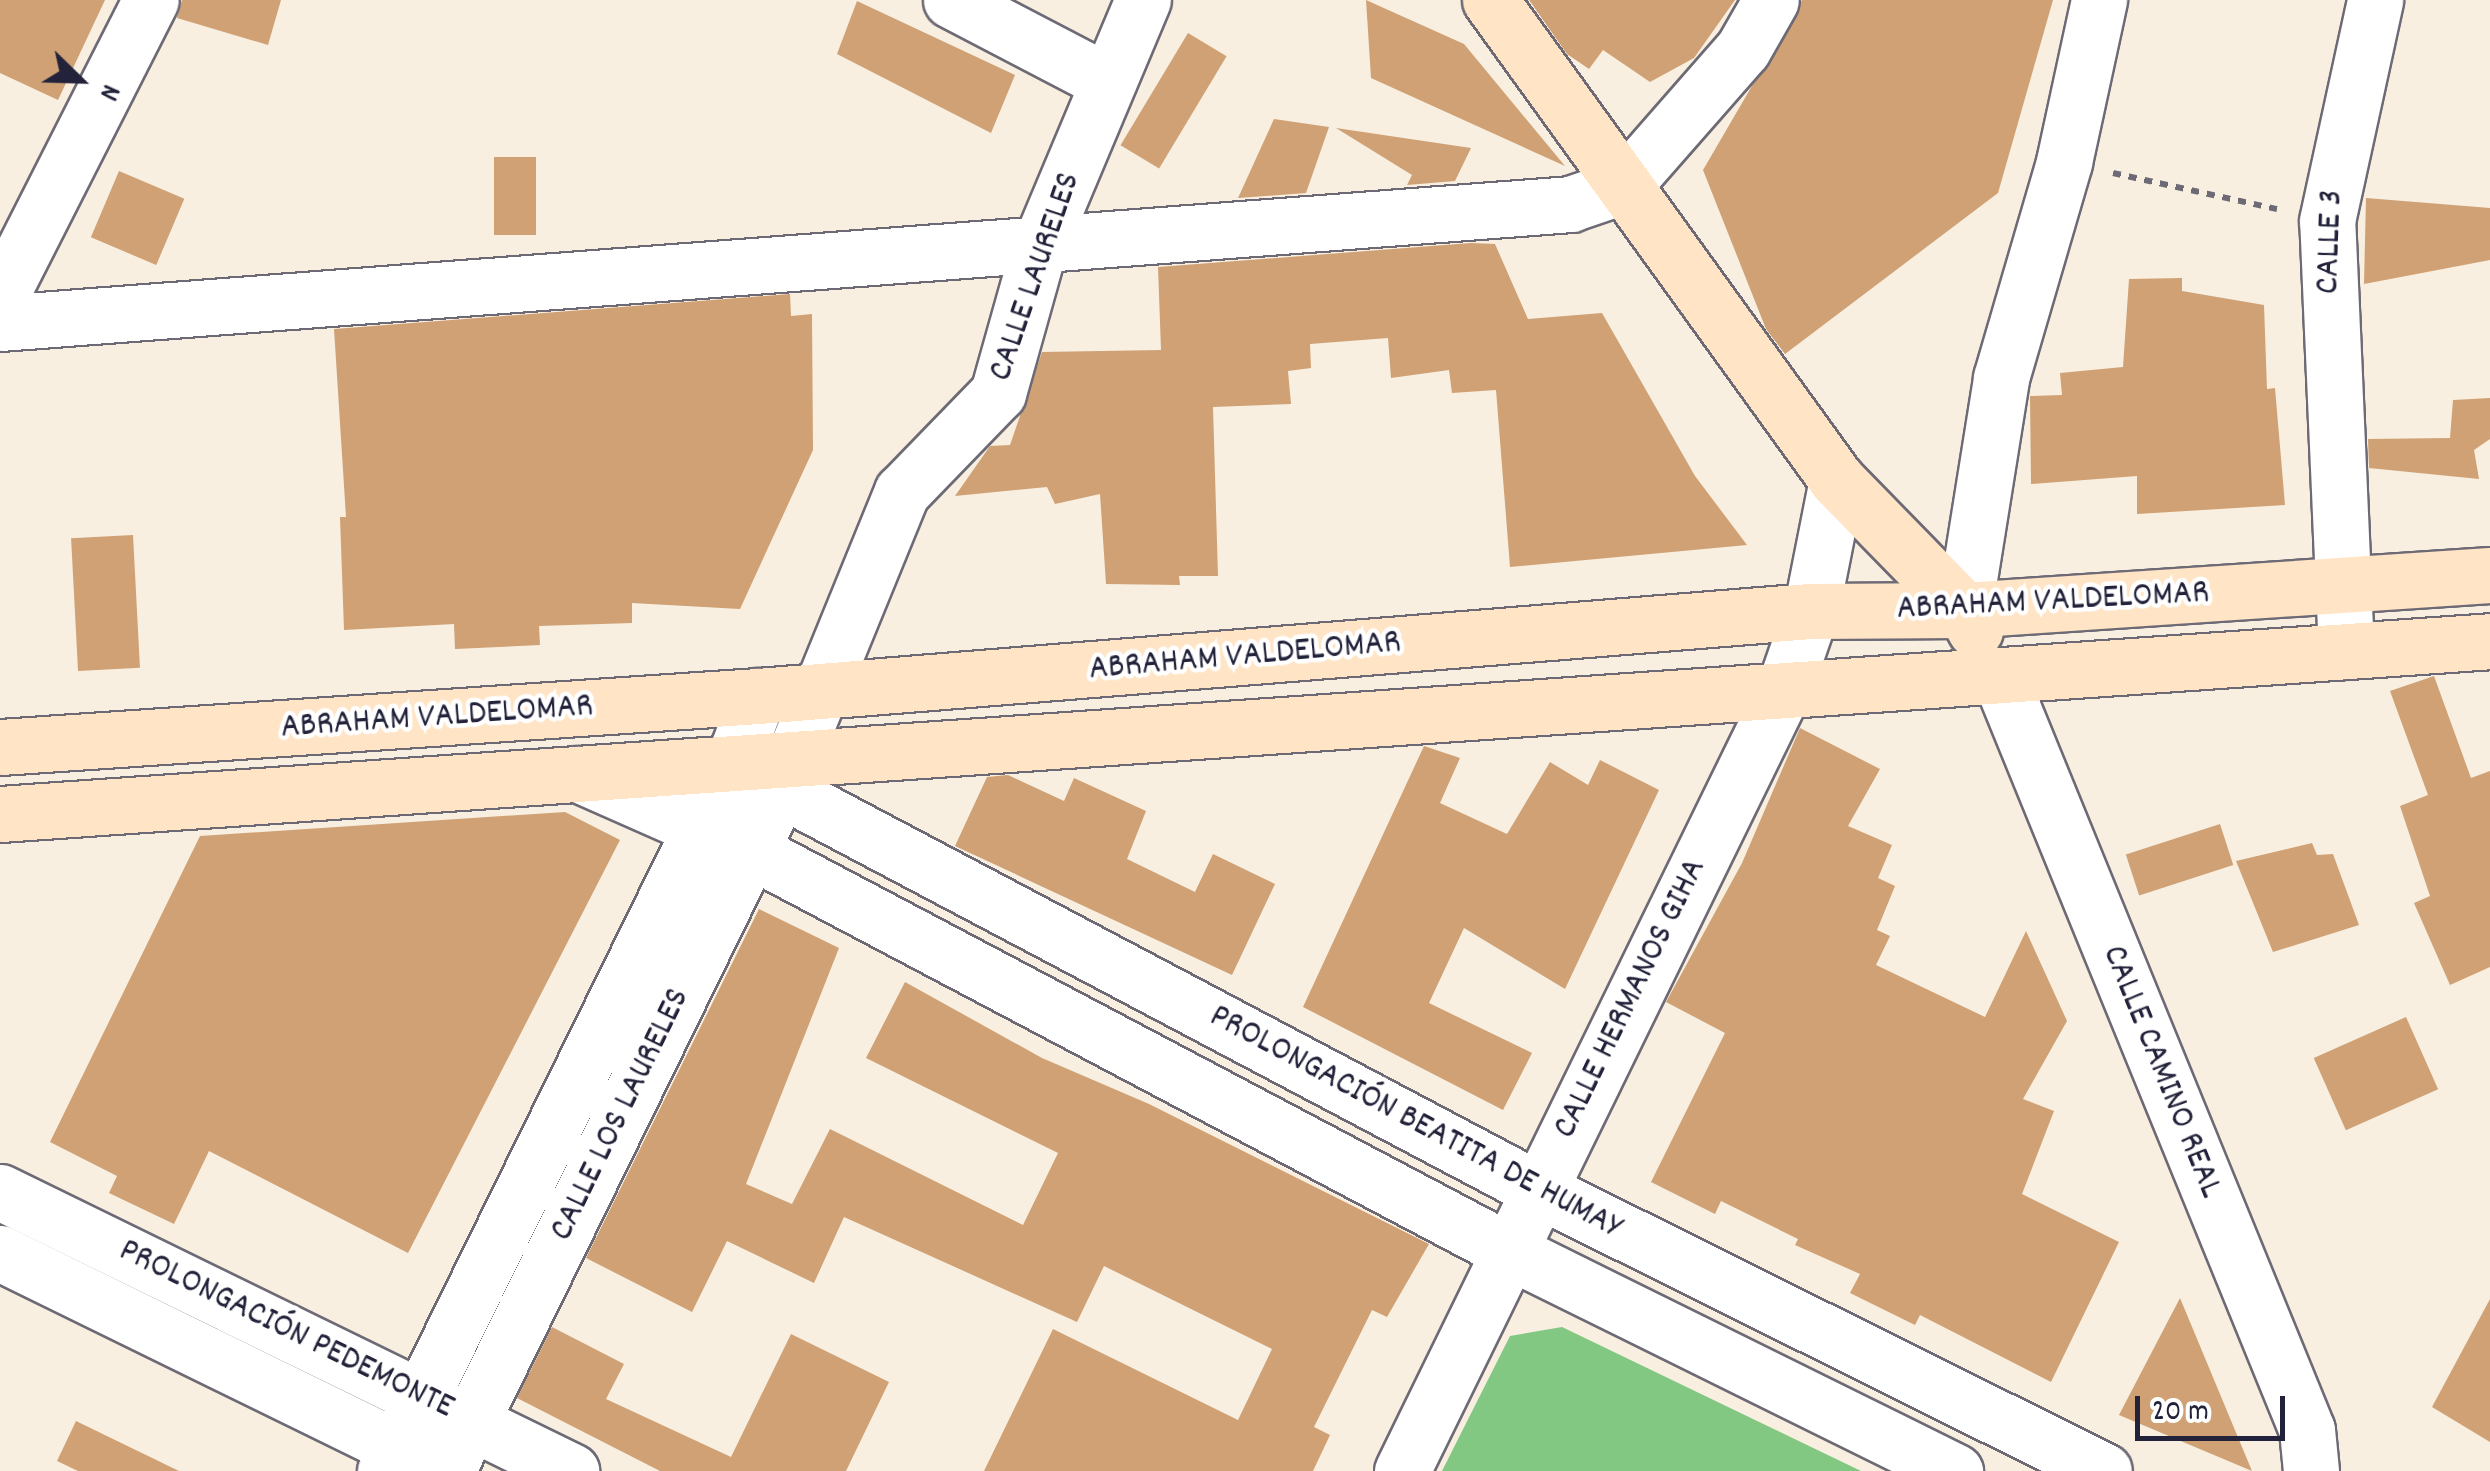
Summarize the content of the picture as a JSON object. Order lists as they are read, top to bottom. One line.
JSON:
{"streets":{"main road":["ABRAHAM VALDELOMAR"],"street":["CALLE 3","CALLE LAURELES","CALLE HERMANOS GIHA","CALLE CAMINO REAL","CALLE LOS LAURELES","PROLONGACIÓN BEATITA DE HUMAY","PROLONGACIÓN PEDEMONTE"]},"crossings":[["CALLE 3","ABRAHAM VALDELOMAR"],["CALLE LAURELES","ABRAHAM VALDELOMAR"],["CALLE LAURELES","CALLE LOS LAURELES"],["CALLE LAURELES","PROLONGACIÓN BEATITA DE HUMAY"],["ABRAHAM VALDELOMAR","CALLE HERMANOS GIHA"],["ABRAHAM VALDELOMAR","CALLE CAMINO REAL"],["ABRAHAM VALDELOMAR","CALLE LOS LAURELES"],["ABRAHAM VALDELOMAR","PROLONGACIÓN BEATITA DE HUMAY"],["CALLE HERMANOS GIHA","PROLONGACIÓN BEATITA DE HUMAY"],["CALLE LOS LAURELES","PROLONGACIÓN BEATITA DE HUMAY"],["CALLE LOS LAURELES","PROLONGACIÓN PEDEMONTE"]],"scale_bar":"20 m","north":"bottom right"}
